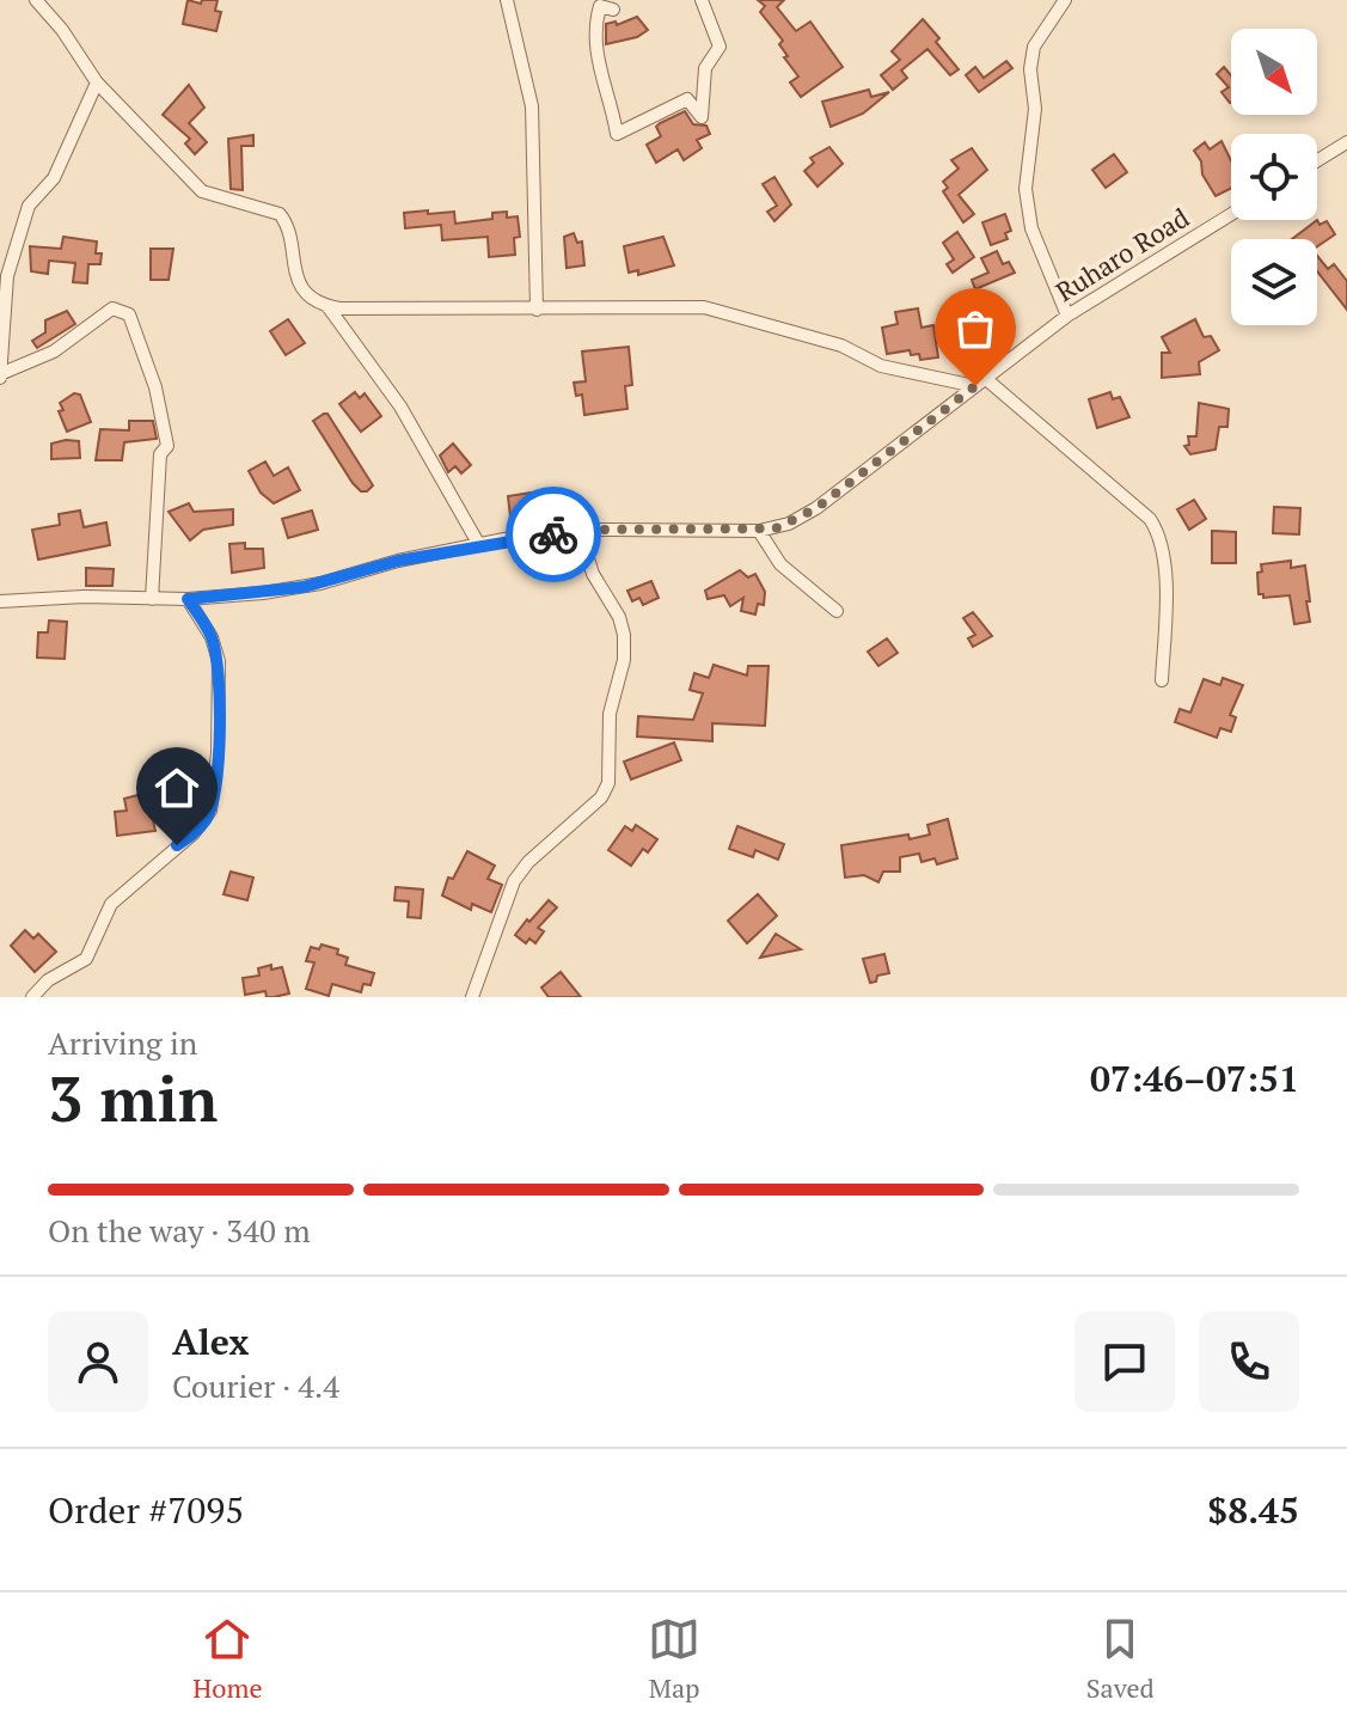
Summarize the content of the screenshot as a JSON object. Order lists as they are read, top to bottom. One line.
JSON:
{"streets":{"street":["Ruharo Road"]},"north":"bottom right","page":{"heading":["3 min","Arriving in","07:46–07:51"],"panel":["Alex","Courier · 4.4","Order #7095","$8.45"],"bar":"On the way · 340 m","tabs":["Home","Map","Saved"]}}
